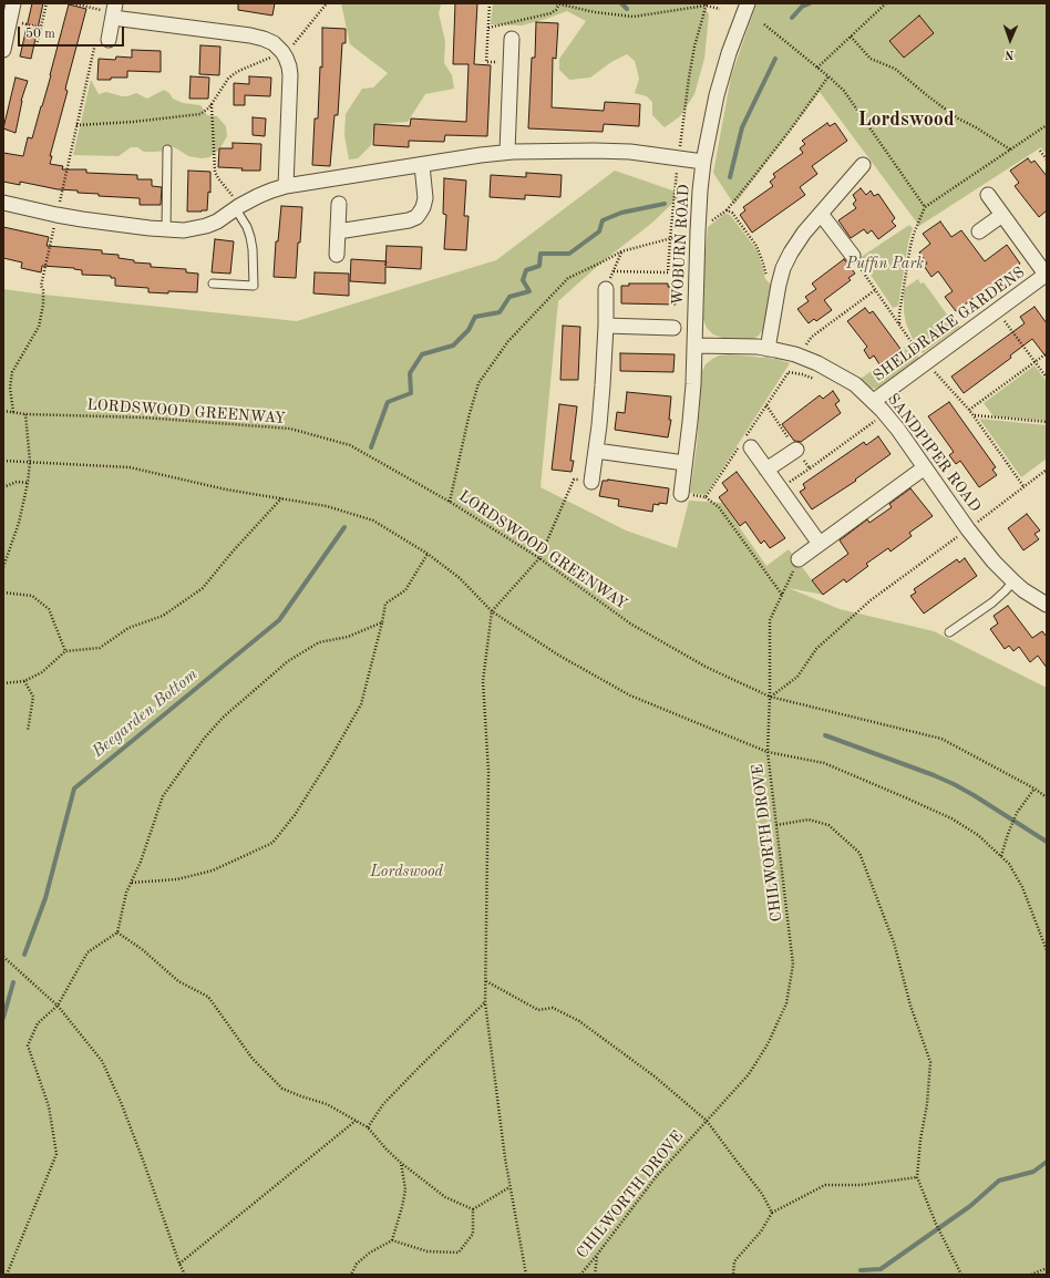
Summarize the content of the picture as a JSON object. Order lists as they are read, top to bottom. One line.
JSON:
{"streets":{"street":["WOBURN ROAD","SHELDRAKE GARDENS","SANDPIPER ROAD"],"path":["LORDSWOOD GREENWAY","CHILWORTH DROVE"]},"crossings":[["WOBURN ROAD","SANDPIPER ROAD"],["SHELDRAKE GARDENS","SANDPIPER ROAD"],["LORDSWOOD GREENWAY","CHILWORTH DROVE"]],"districts":["Lordswood"],"water":["Beegarden Bottom"],"parks":["Puffin Park","Lordswood"],"scale_bar":"50 m","north":"bottom"}
